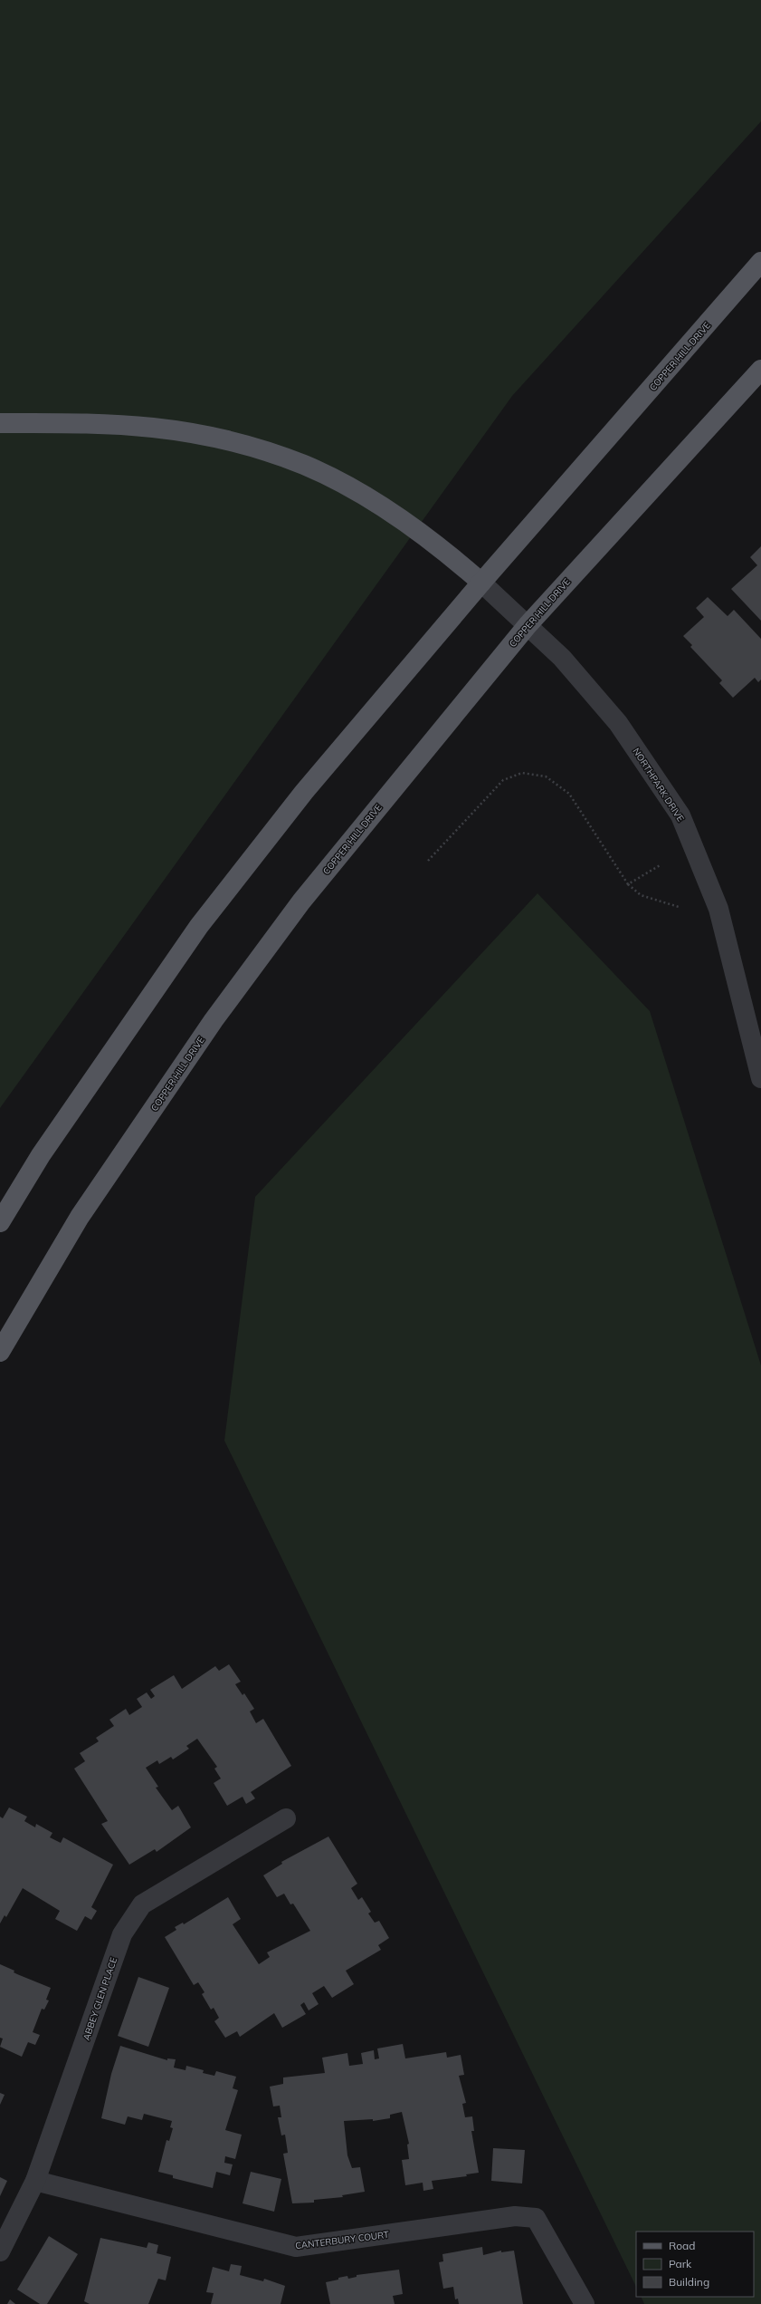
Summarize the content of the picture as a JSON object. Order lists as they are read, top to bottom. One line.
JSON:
{"streets":{"main road":["COPPER HILL DRIVE"],"street":["NORTHPARK DRIVE","ABBEY GLEN PLACE","CANTERBURY COURT"]},"crossings":[["COPPER HILL DRIVE","NORTHPARK DRIVE"],["ABBEY GLEN PLACE","CANTERBURY COURT"]],"legend":["Road","Park","Building"]}
